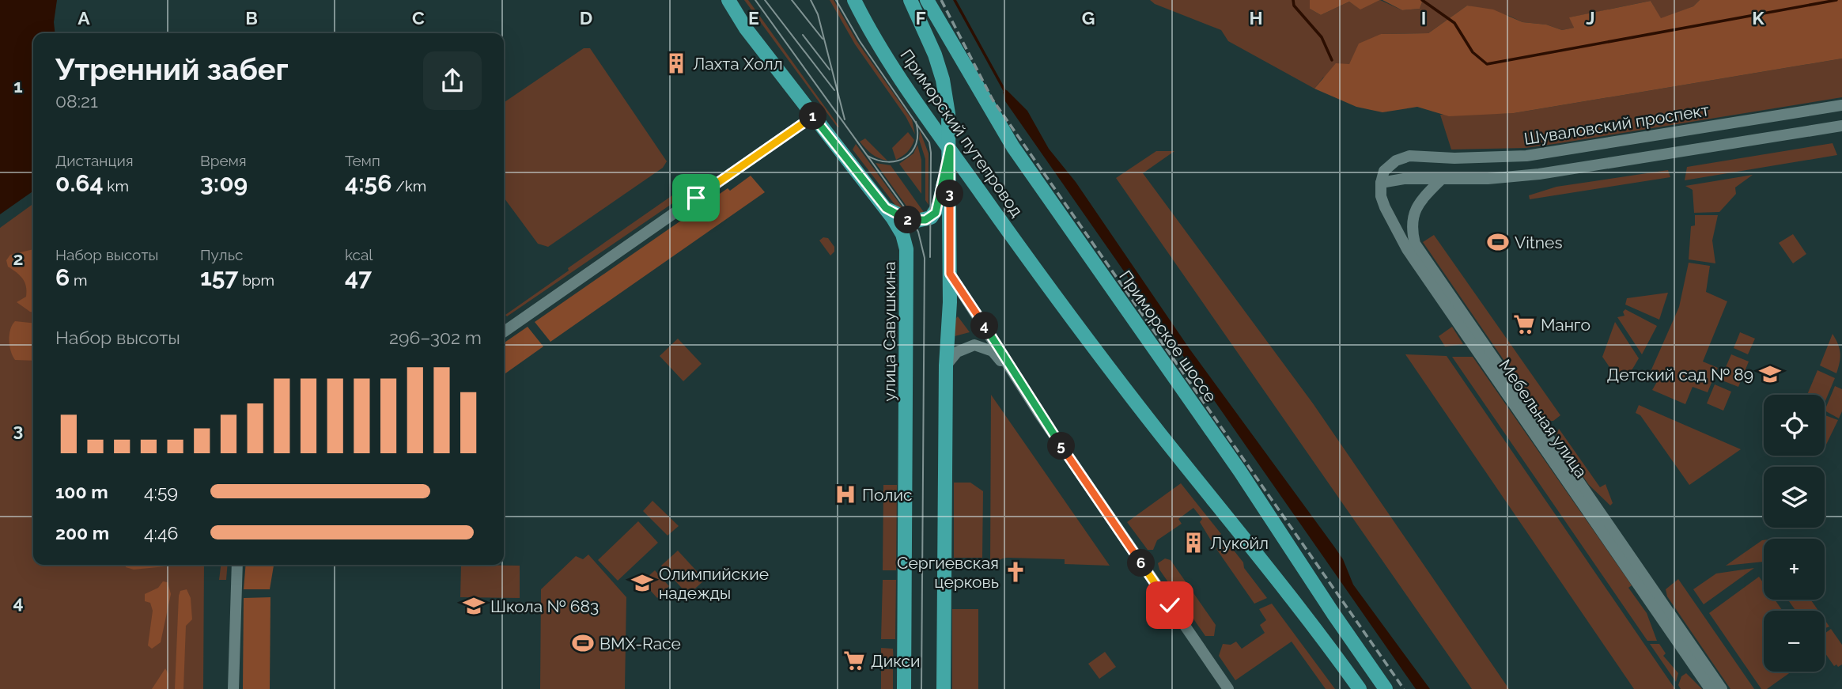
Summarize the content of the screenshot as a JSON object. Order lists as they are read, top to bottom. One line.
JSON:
{"streets":{"main road":["Приморский путепровод","улица Савушкина","Приморское шоссе"],"street":["Шуваловский проспект","Мебельная улица"]},"crossings":[["Шуваловский проспект","Мебельная улица"]],"places":{"building":["Лахта Холл","Лукойл"],"sports":["Vitnes","BMX-Race"],"supermarket":["Манго","Дикси"],"school or university":["Детский сад № 89","Олимпийские надежды","Школа № 683"],"hospital":["Полис"],"church":["Сергиевская церковь"]},"page":{"heading":["Утренний забег","08:21"],"pins":["1","3","2","4","5","6"],"stats":[["Дистанция","0.64 km"],["Время","3:09"],["Темп","4:56 /km"],["Набор высоты","6 m"],["Пульс","157 bpm"],["kcal","47"]],"chart":["Набор высоты","296–302 m"],"map_buttons":["+","−"],"list":[{"name":"100 m","note":"4:59"},{"name":"200 m","note":"4:46"}]},"grid":{"columns":["A","B","C","D","E","F","G","H","I","J","K"],"rows":["1","2","3","4"]}}
